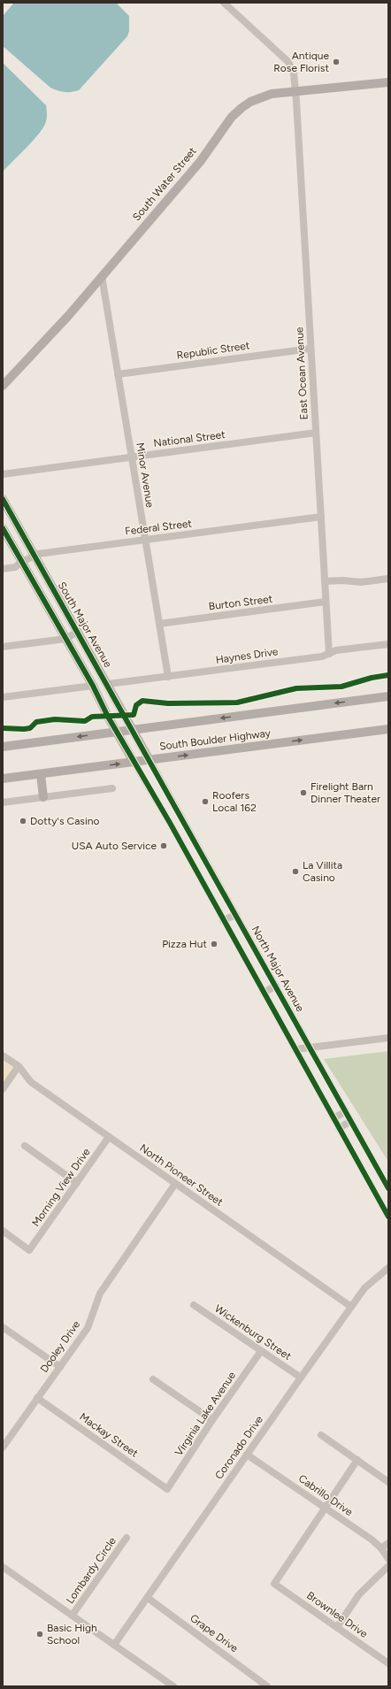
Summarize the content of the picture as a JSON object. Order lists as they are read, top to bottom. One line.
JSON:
{"streets":{"main road":["South Water Street","South Major Avenue","South Boulder Highway"],"street":["Republic Street","East Ocean Avenue","National Street","Minor Avenue","Federal Street","Burton Street","Haynes Drive","North Major Avenue","North Pioneer Street","Morning View Drive","Wickenburg Street","Dooley Drive","Virginia Lake Avenue","Mackay Street","Coronado Drive","Cabrillo Drive","Lombardy Circle","Brownlee Drive","Grape Drive"]},"crossings":[["South Water Street","East Ocean Avenue"],["South Water Street","Minor Avenue"],["Republic Street","East Ocean Avenue"],["Republic Street","Minor Avenue"],["East Ocean Avenue","National Street"],["East Ocean Avenue","Federal Street"],["East Ocean Avenue","Burton Street"],["East Ocean Avenue","Haynes Drive"],["National Street","Minor Avenue"],["Minor Avenue","Federal Street"],["Minor Avenue","Burton Street"],["Minor Avenue","Haynes Drive"],["Federal Street","South Major Avenue"],["South Major Avenue","Haynes Drive"],["South Major Avenue","South Boulder Highway"],["South Major Avenue","North Major Avenue"],["South Boulder Highway","North Major Avenue"],["North Pioneer Street","Morning View Drive"],["North Pioneer Street","Dooley Drive"],["North Pioneer Street","Coronado Drive"],["Wickenburg Street","Virginia Lake Avenue"],["Wickenburg Street","Coronado Drive"],["Dooley Drive","Mackay Street"],["Virginia Lake Avenue","Mackay Street"],["Coronado Drive","Cabrillo Drive"],["Coronado Drive","Grape Drive"],["Cabrillo Drive","Brownlee Drive"]],"places":["Antique Rose Florist","Firelight Barn Dinner Theater","Roofers Local 162","Dotty's Casino","USA Auto Service","La Villita Casino","Pizza Hut","Basic High School"]}
